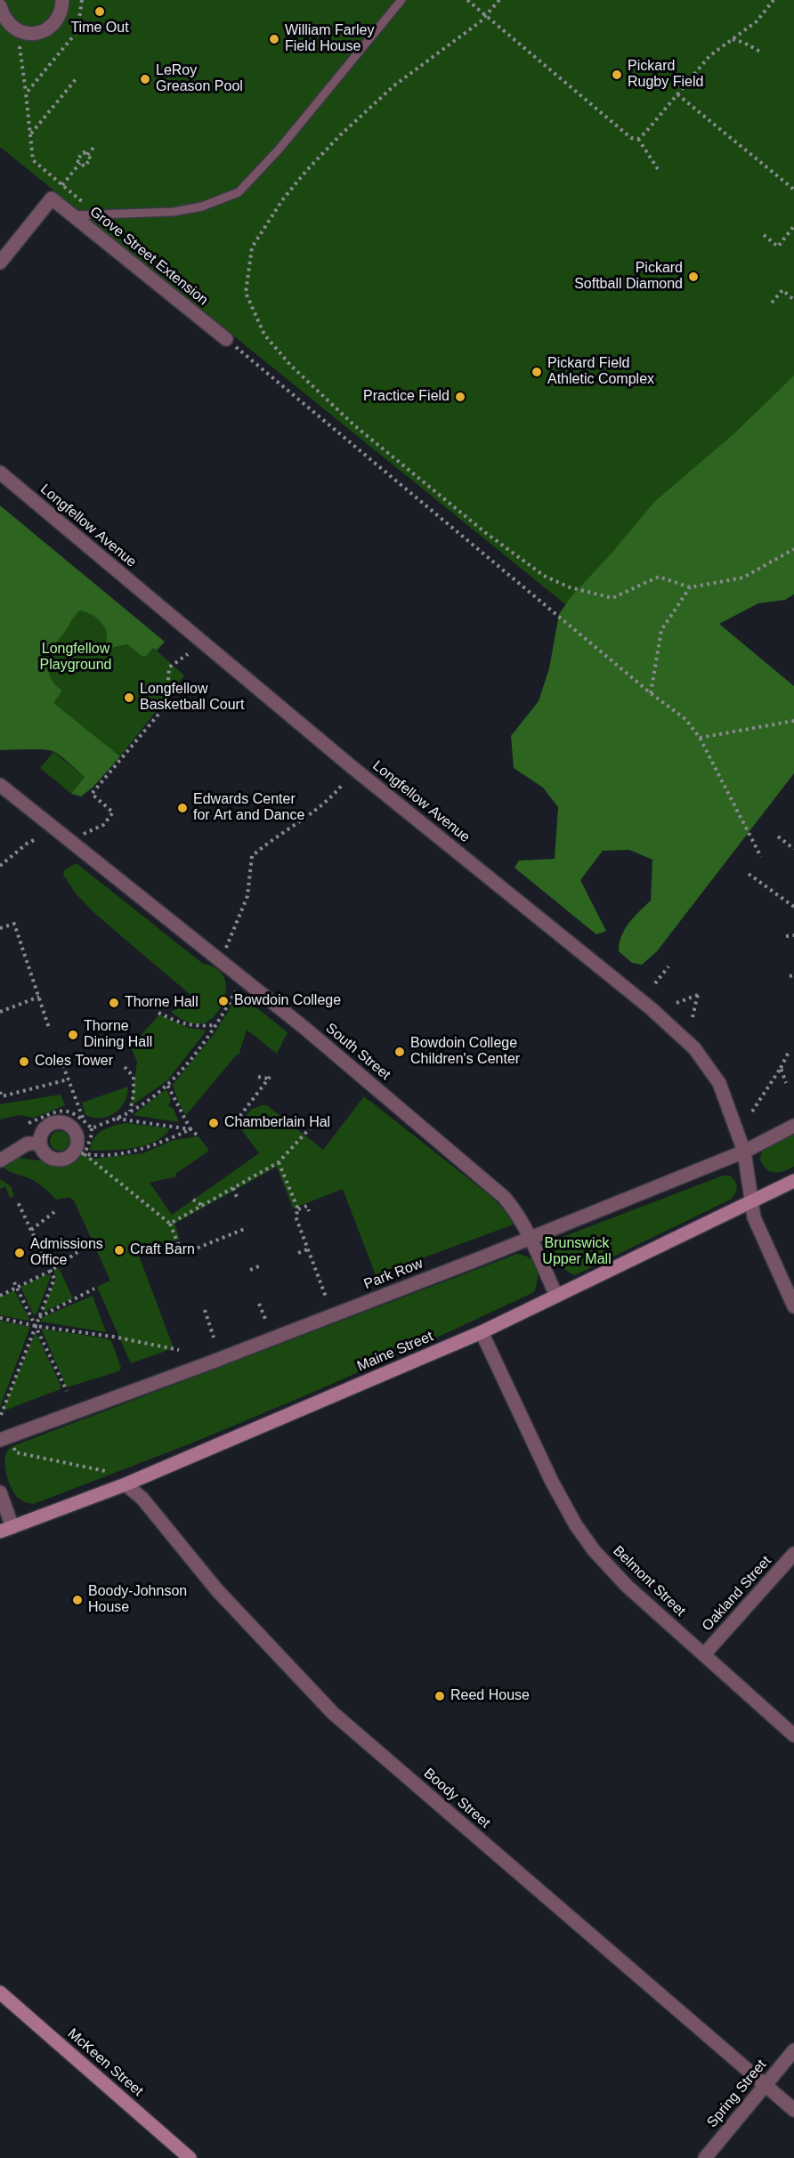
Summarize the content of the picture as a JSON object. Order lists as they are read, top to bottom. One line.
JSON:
{"streets":{"street":["Grove Street Extension","Longfellow Avenue","South Street","Park Row","Maine Street","Belmont Street","Oakland Street","Boody Street","McKeen Street","Spring Street"]},"crossings":[["Longfellow Avenue","Park Row"],["Longfellow Avenue","Maine Street"],["South Street","Park Row"],["South Street","Maine Street"],["Maine Street","Belmont Street"],["Maine Street","Boody Street"],["Belmont Street","Oakland Street"],["Boody Street","Spring Street"]],"parks":["Longfellow Playground","Brunswick Upper Mall"],"places":["Time Out","William Farley Field House","Pickard Rugby Field","LeRoy Greason Pool","Pickard Softball Diamond","Pickard Field Athletic Complex","Practice Field","Longfellow Basketball Court","Edwards Center for Art and Dance","Bowdoin College","Thorne Hall","Thorne Dining Hall","Bowdoin College Children's Center","Coles Tower","Chamberlain Hal","Craft Barn","Admissions Office","Boody-Johnson House","Reed House"]}
